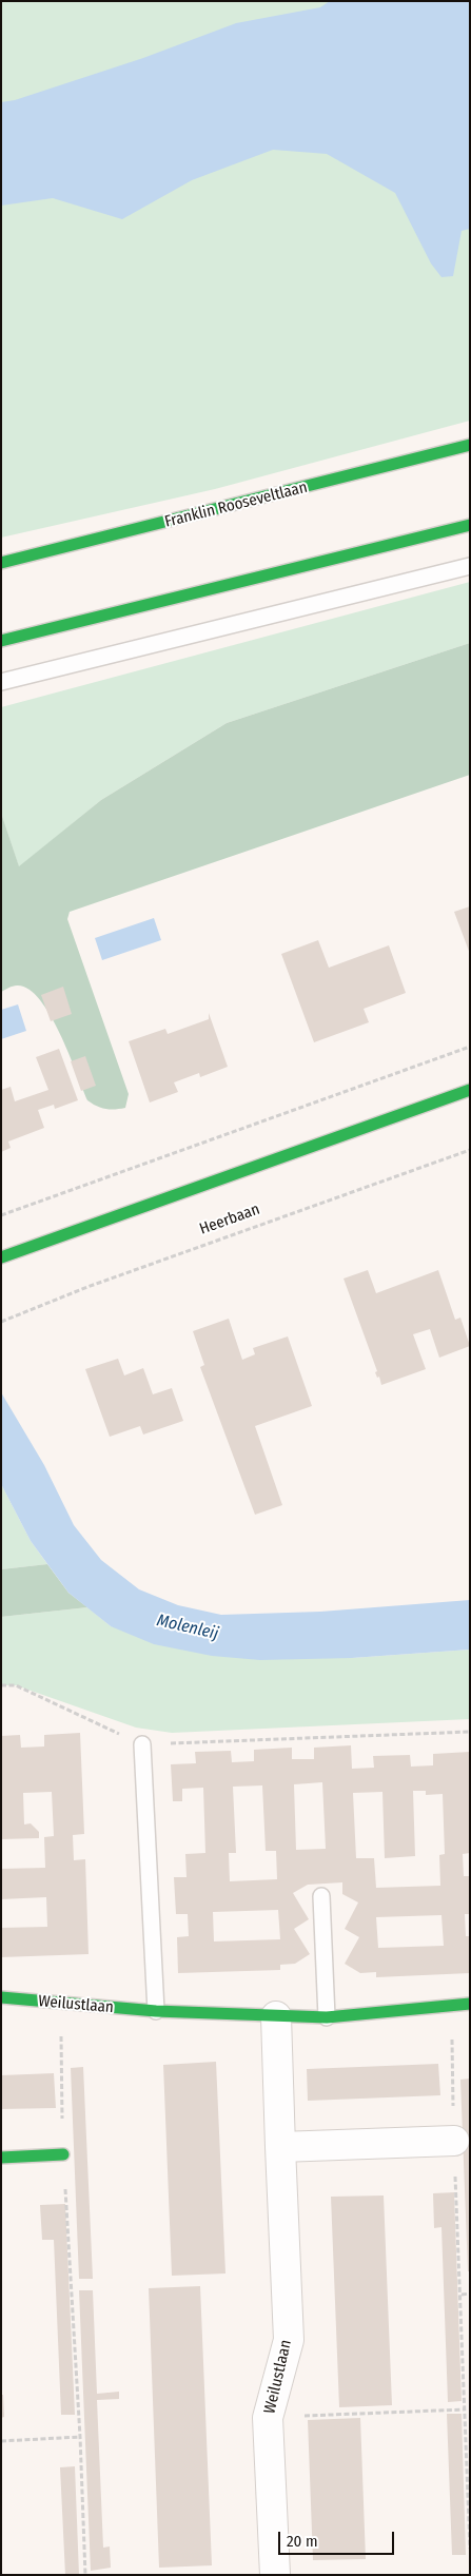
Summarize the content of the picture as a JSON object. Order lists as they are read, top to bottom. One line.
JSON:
{"streets":{"street":["Franklin Rooseveltlaan","Weilustlaan"],"path":["Heerbaan"]},"water":["Molenleij"],"scale_bar":"20 m"}
